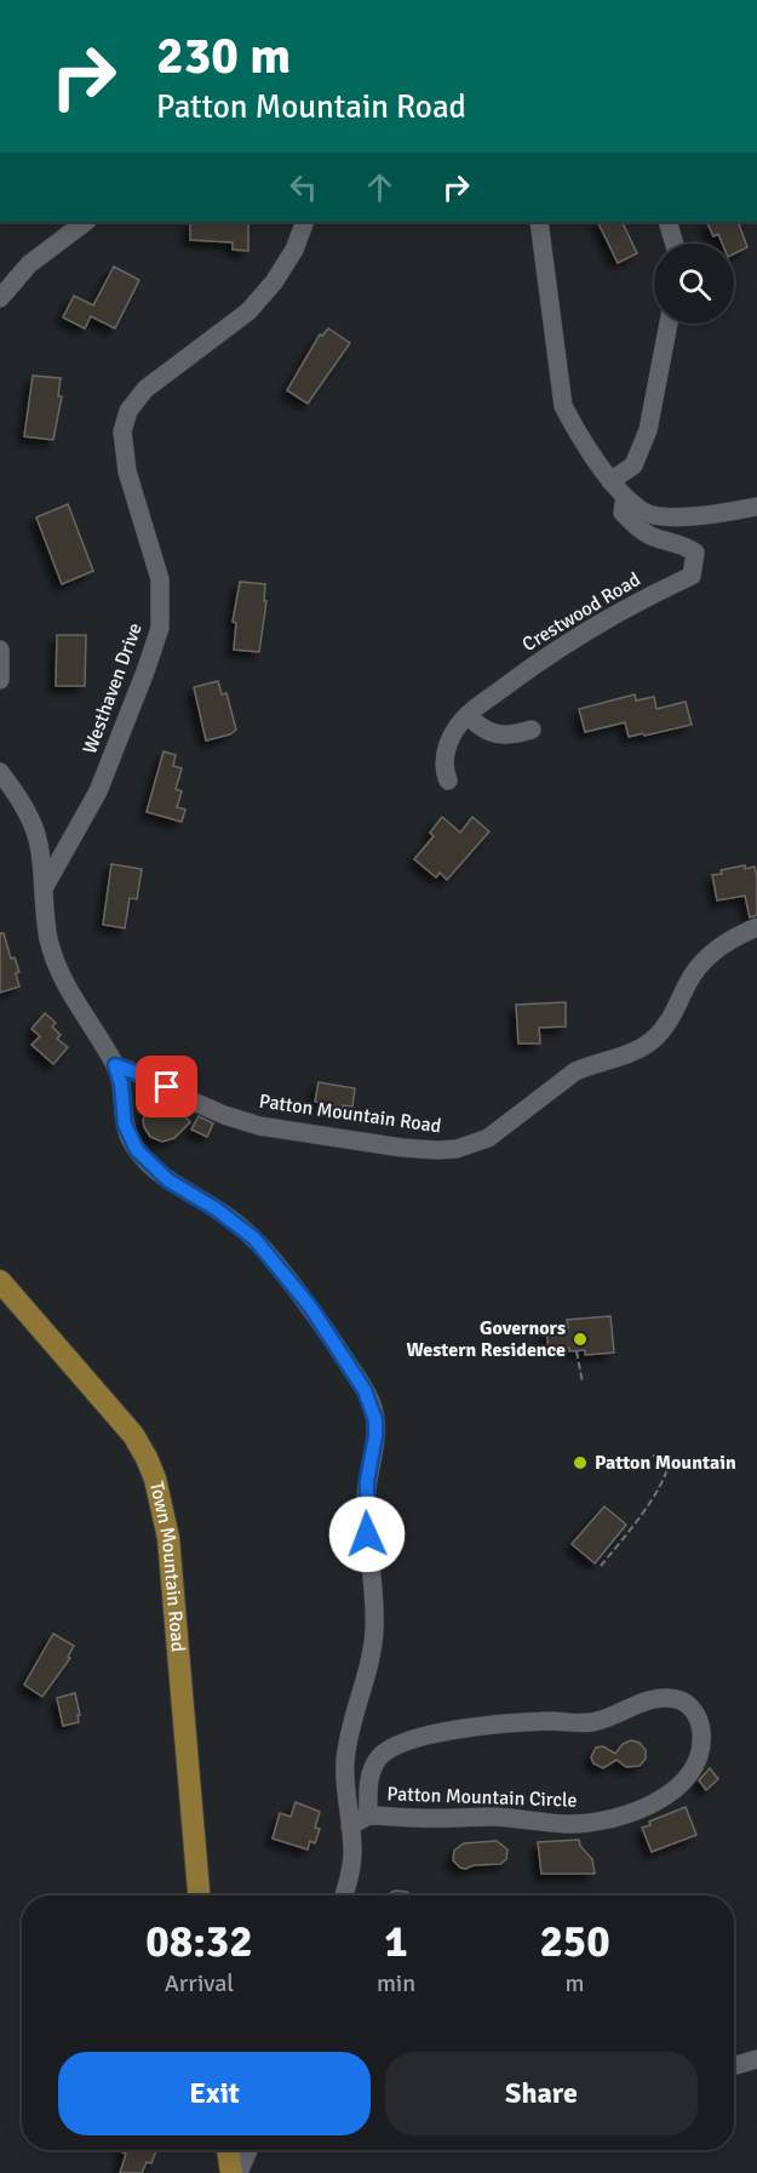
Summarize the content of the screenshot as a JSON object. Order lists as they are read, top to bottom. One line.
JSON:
{"streets":{"main road":["Town Mountain Road"],"street":["Crestwood Road","Westhaven Drive","Patton Mountain Road","Patton Mountain Circle"]},"places":["Governors Western Residence","Patton Mountain"],"page":{"turn":["230 m","Patton Mountain Road"],"eta":["08:32","Arrival","1","min","250","m"],"buttons":["Exit","Share"]}}
